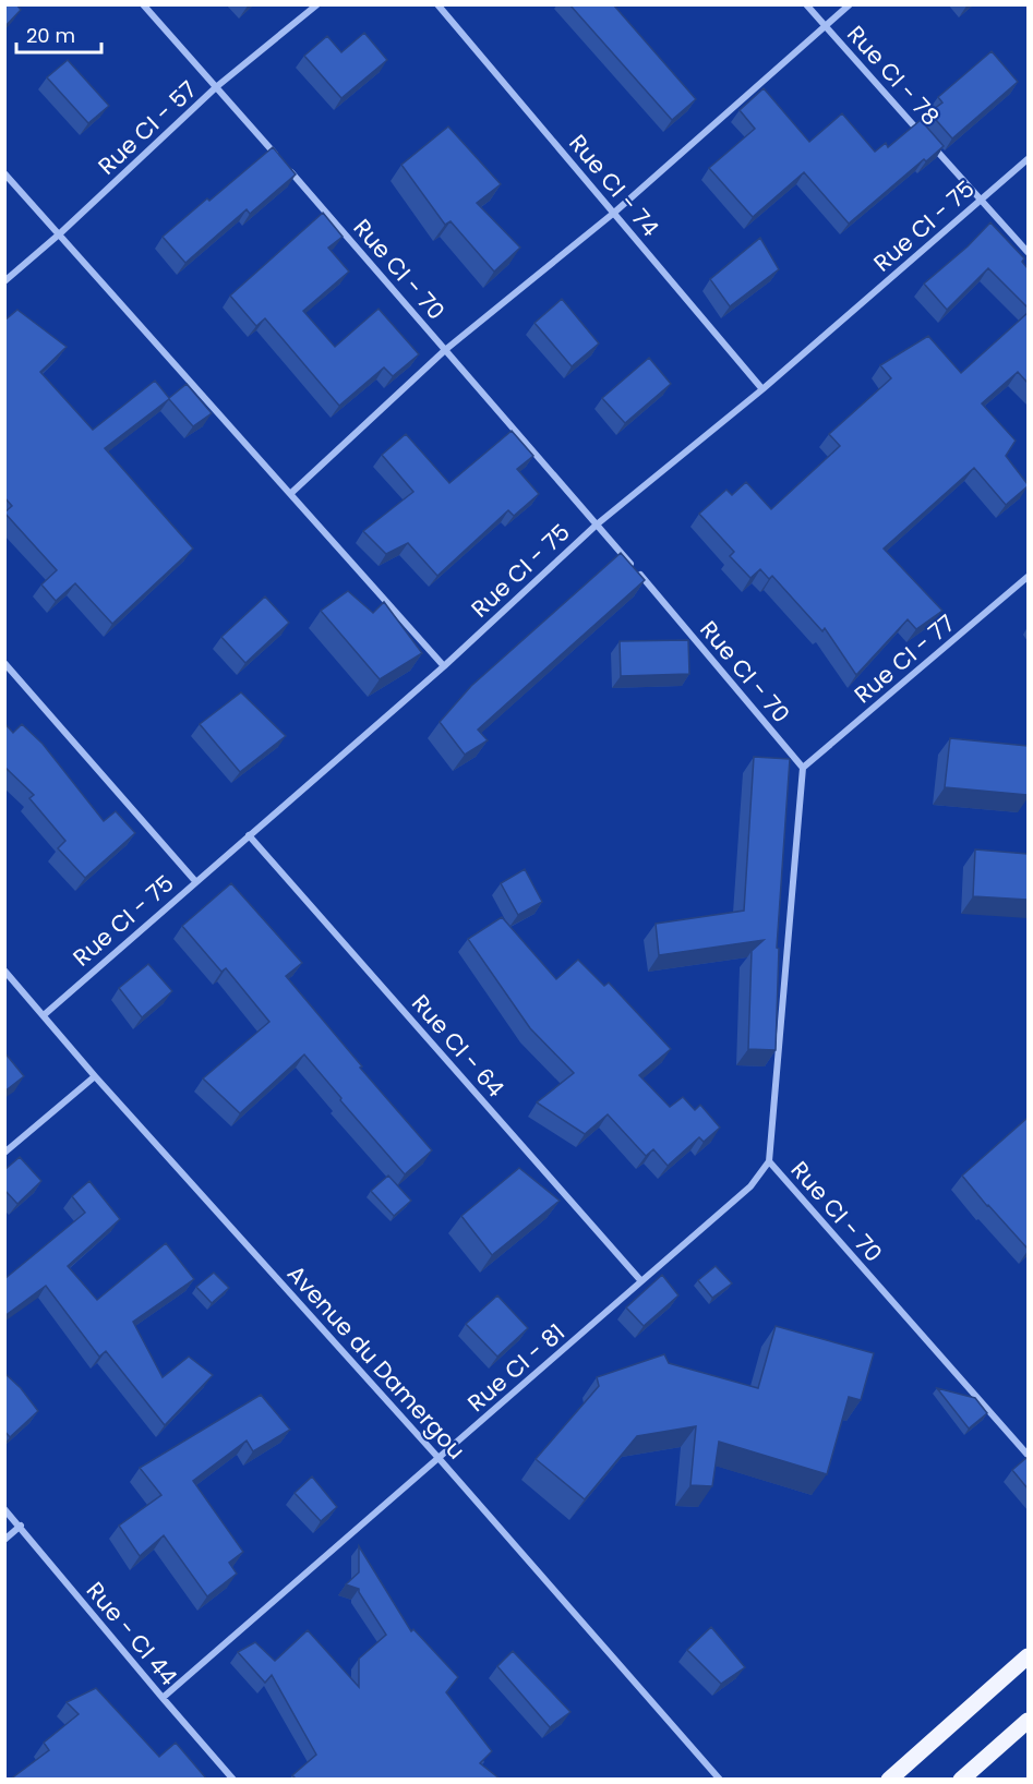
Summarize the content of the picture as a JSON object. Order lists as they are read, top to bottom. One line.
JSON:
{"streets":{"street":["Rue CI - 78","Rue CI - 57","Rue CI - 74","Rue CI - 75","Rue CI - 70","Rue CI - 77","Rue CI - 64","Avenue du Damergou","Rue CI - 81","Rue - CI 44"]},"crossings":[["Rue CI - 78","Rue CI - 75"],["Rue CI - 57","Rue CI - 70"],["Rue CI - 74","Rue CI - 75"],["Rue CI - 75","Rue CI - 70"],["Rue CI - 75","Rue CI - 64"],["Rue CI - 75","Avenue du Damergou"],["Rue CI - 70","Rue CI - 77"],["Rue CI - 70","Rue CI - 81"],["Rue CI - 64","Rue CI - 81"],["Avenue du Damergou","Rue CI - 81"],["Rue CI - 81","Rue - CI 44"]],"scale_bar":"20 m"}
